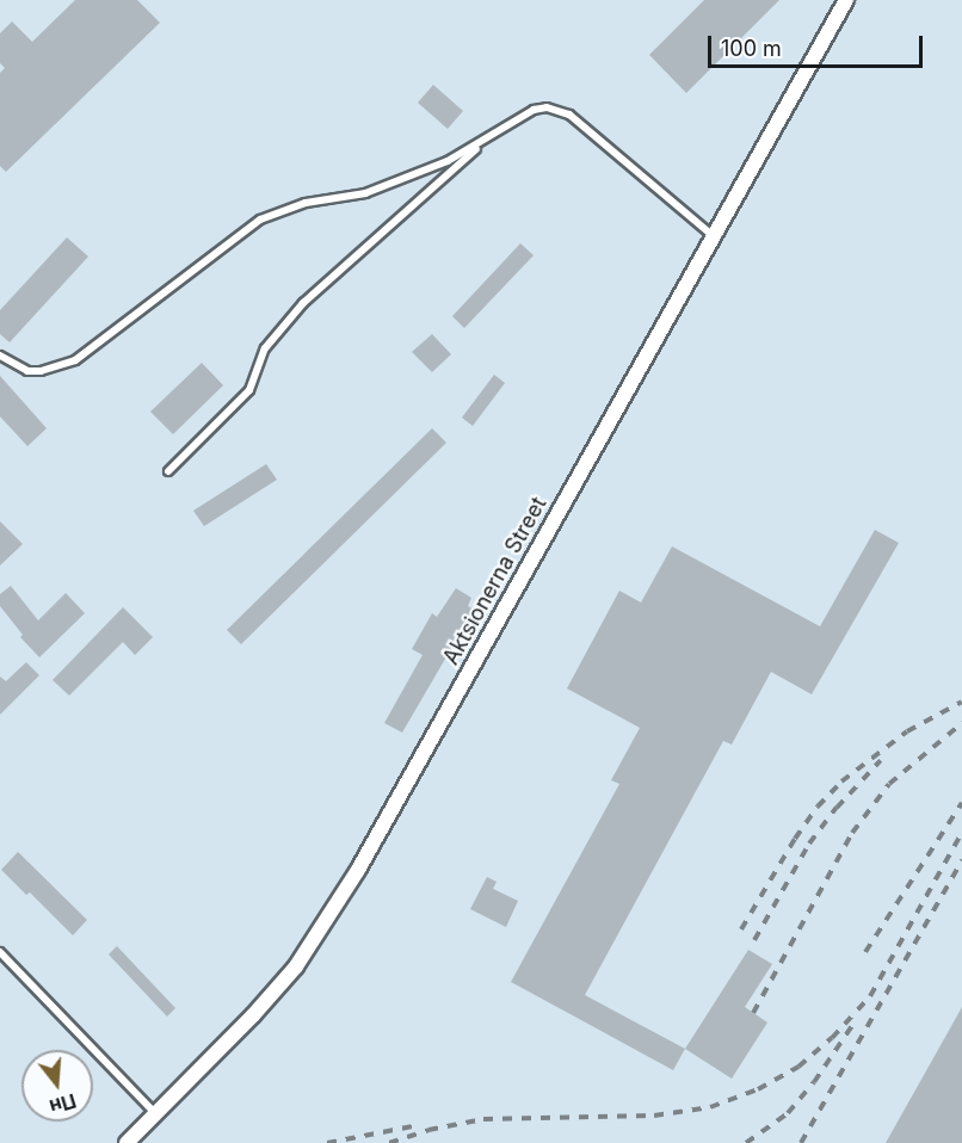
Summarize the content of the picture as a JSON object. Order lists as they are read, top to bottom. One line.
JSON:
{"streets":{"street":["Aktsionerna Street"]},"scale_bar":"100 m","north":"bottom"}
